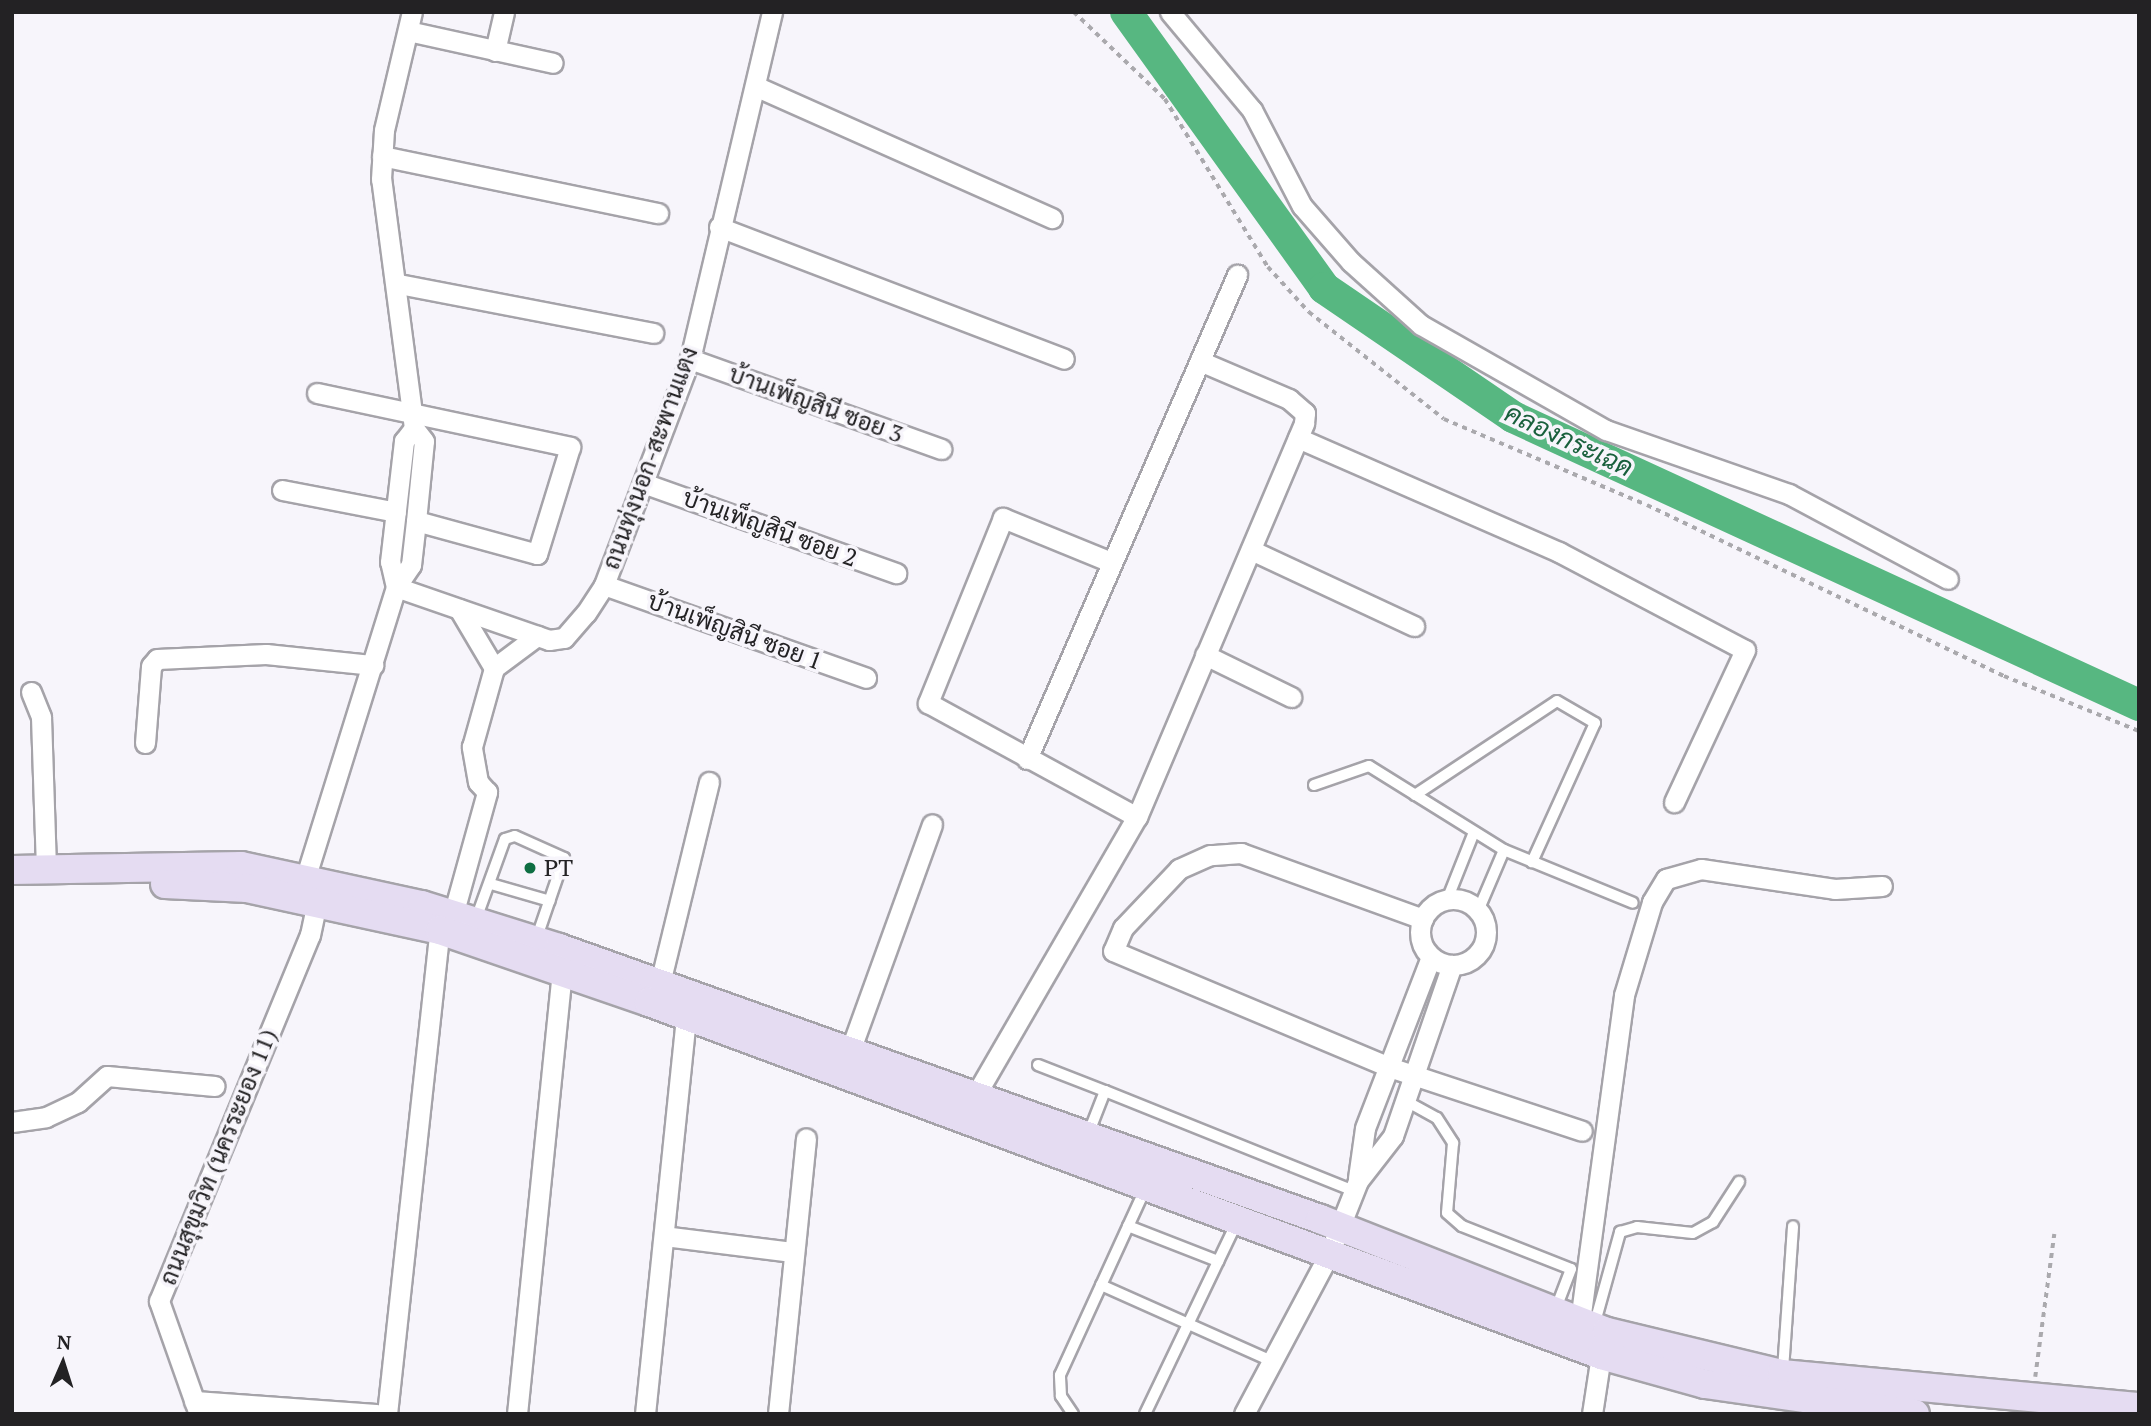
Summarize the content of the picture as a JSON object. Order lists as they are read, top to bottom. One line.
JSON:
{"streets":{"street":["บ้านเพ็ญสินี ซอย 3","ถนนทุ่งนอก-สะพานแตง","บ้านเพ็ญสินี ซอย 2","บ้านเพ็ญสินี ซอย 1","ถนนสุขุมวิท (นครระยอง 11)"]},"crossings":[["บ้านเพ็ญสินี ซอย 3","ถนนทุ่งนอก-สะพานแตง"],["ถนนทุ่งนอก-สะพานแตง","บ้านเพ็ญสินี ซอย 2"],["ถนนทุ่งนอก-สะพานแตง","บ้านเพ็ญสินี ซอย 1"],["ถนนทุ่งนอก-สะพานแตง","ถนนสุขุมวิท (นครระยอง 11)"]],"water":["คลองกระเฉด"],"places":["PT"],"north":"top"}
